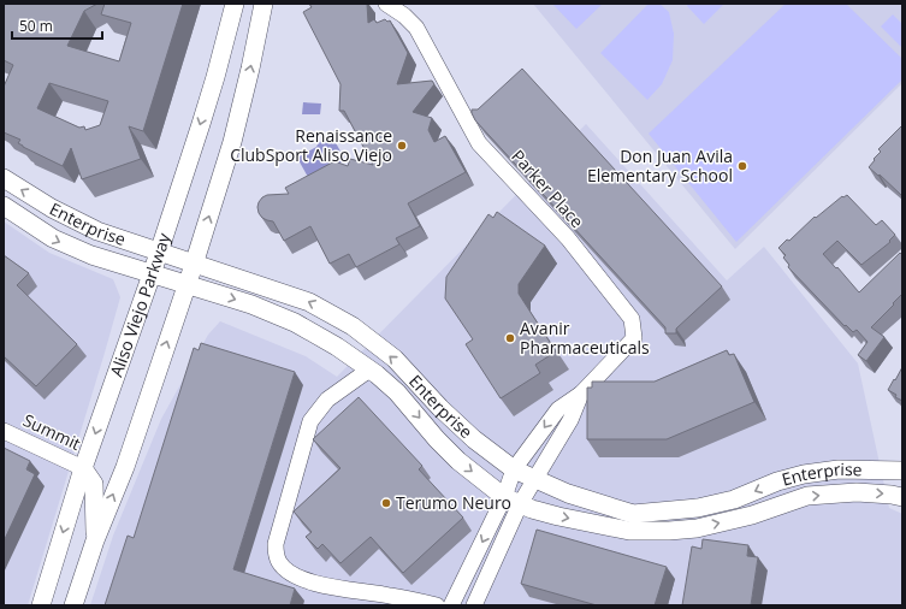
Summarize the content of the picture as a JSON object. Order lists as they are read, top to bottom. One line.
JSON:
{"streets":{"main road":["Enterprise","Aliso Viejo Parkway"],"street":["Parker Place","Summit"]},"crossings":[["Parker Place","Enterprise"],["Enterprise","Aliso Viejo Parkway"],["Aliso Viejo Parkway","Summit"]],"places":["Renaissance ClubSport Aliso Viejo","Don Juan Avila Elementary School","Avanir Pharmaceuticals","Terumo Neuro"],"scale_bar":"50 m"}
